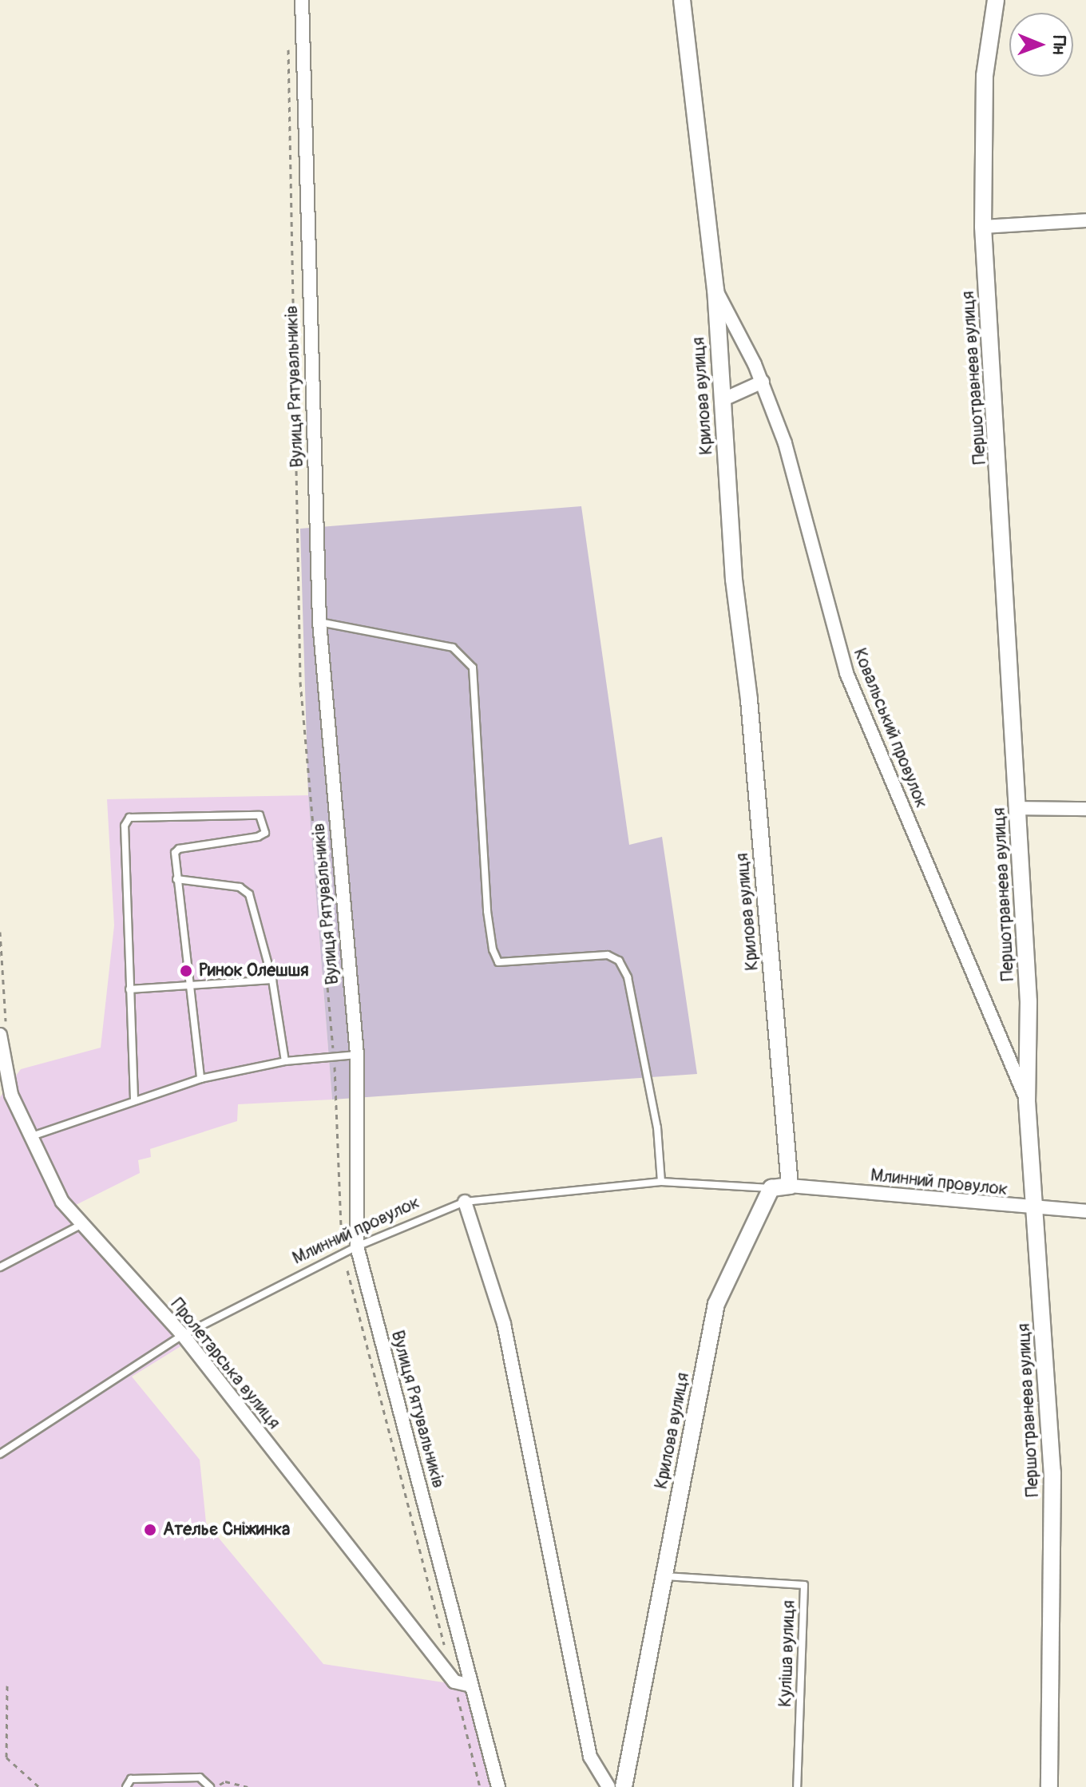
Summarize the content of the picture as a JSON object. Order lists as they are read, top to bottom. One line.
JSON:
{"streets":{"street":["Першотравнева вулиця","Вулиця Рятувальників","Крилова вулиця","Ковальський провулок","Млинний провулок","Пролетарська вулиця"],"lane":["Куліша вулиця"]},"crossings":[["Першотравнева вулиця","Ковальський провулок"],["Першотравнева вулиця","Млинний провулок"],["Вулиця Рятувальників","Млинний провулок"],["Крилова вулиця","Ковальський провулок"],["Крилова вулиця","Млинний провулок"],["Крилова вулиця","Куліша вулиця"],["Млинний провулок","Пролетарська вулиця"]],"places":["Ринок Олешшя","Ательє Сніжинка"],"north":"right"}
